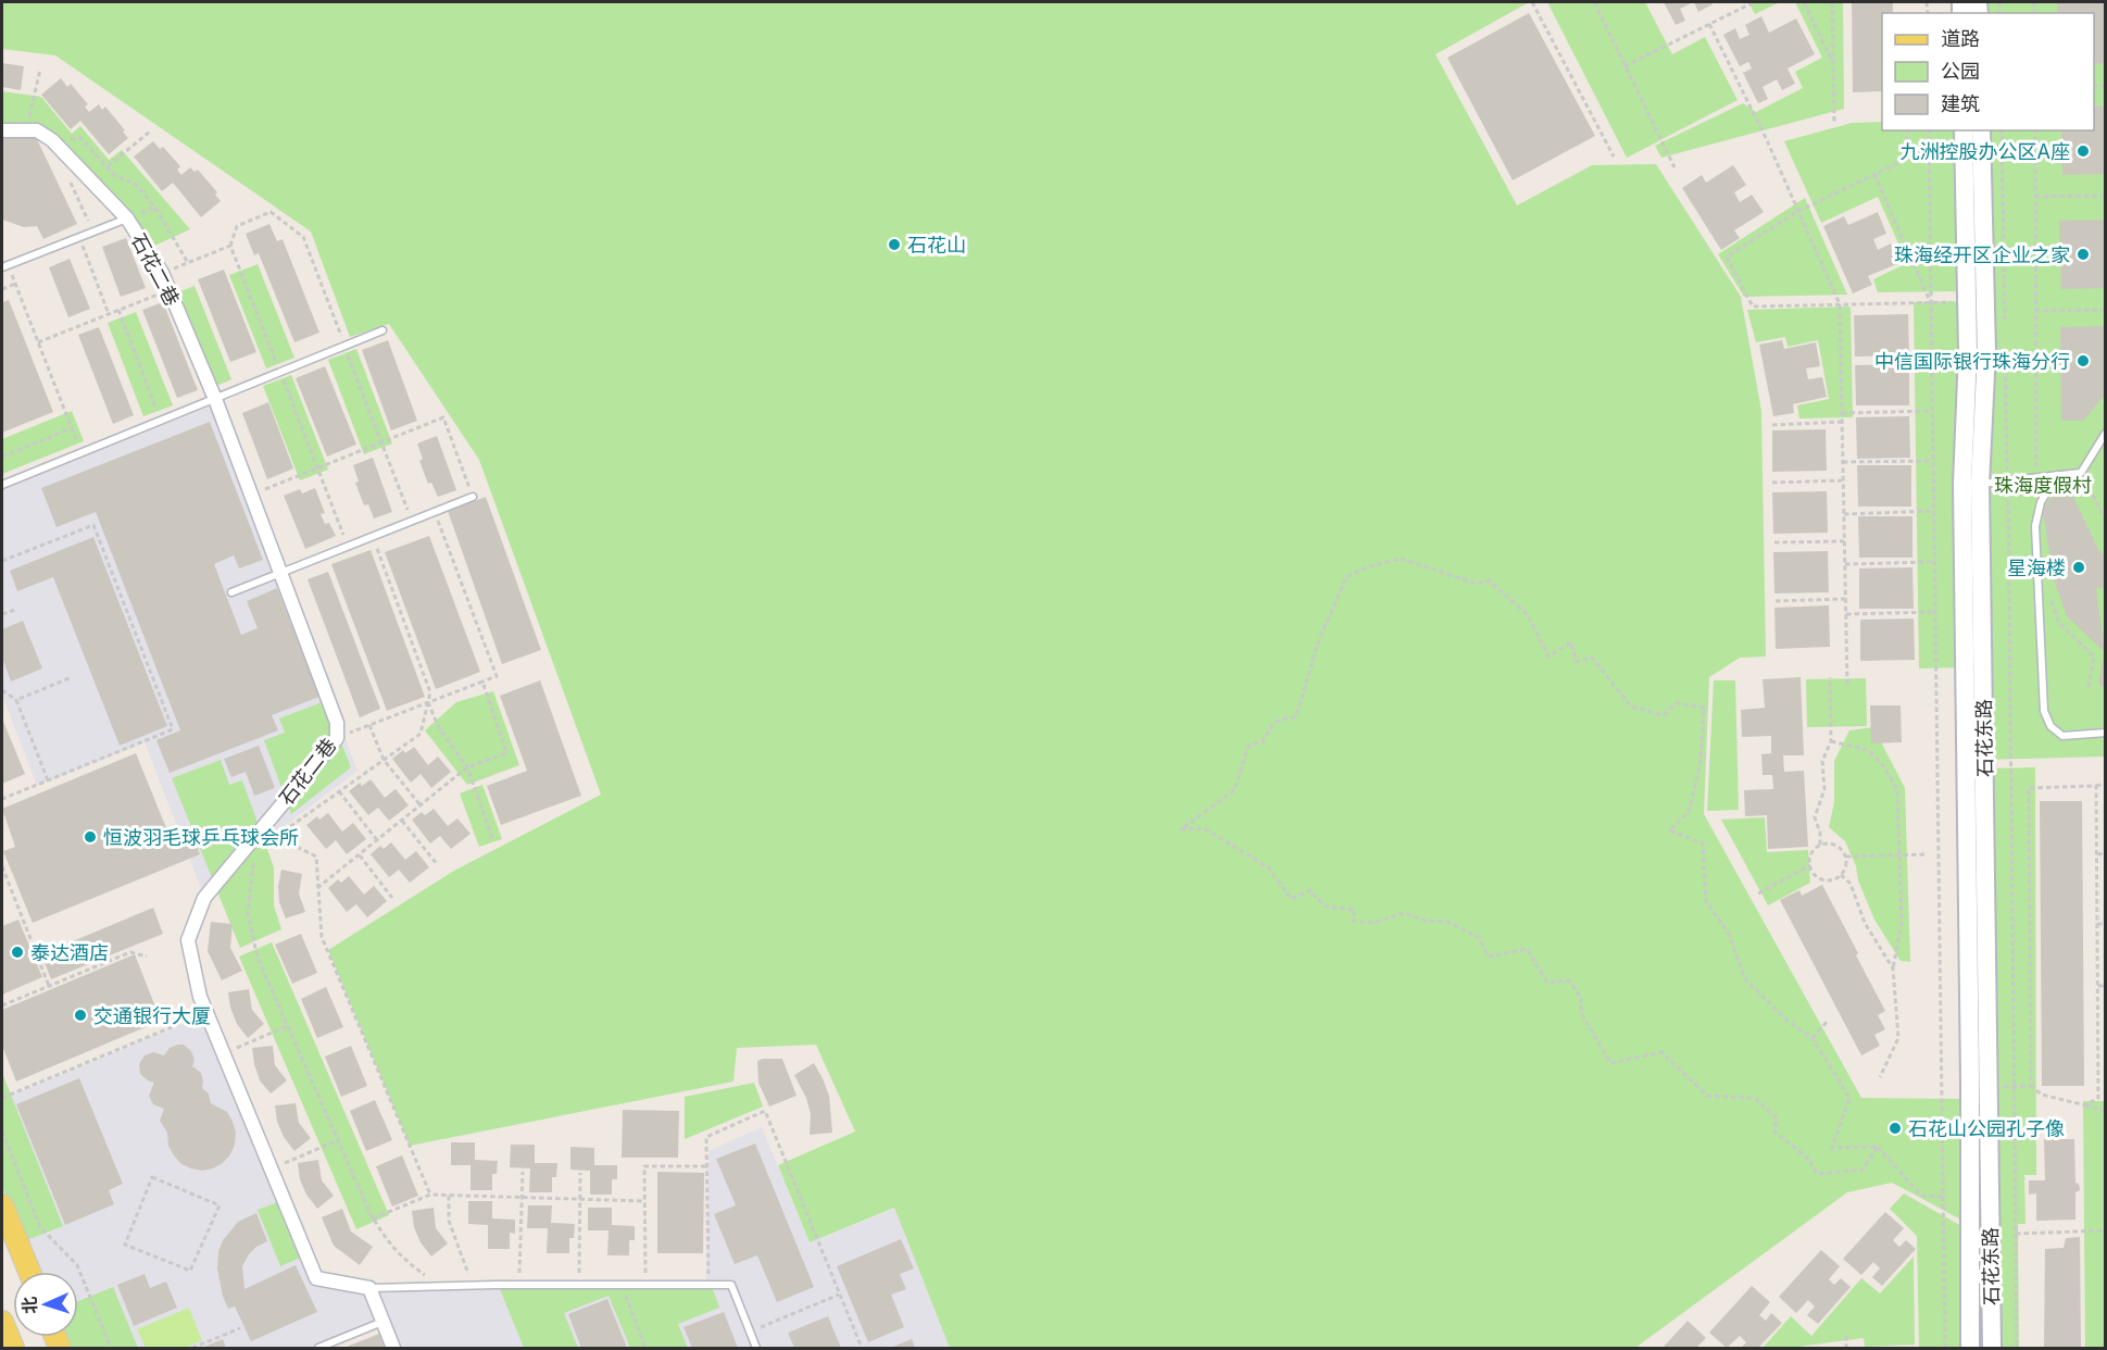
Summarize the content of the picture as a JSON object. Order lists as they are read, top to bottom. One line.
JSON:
{"streets":{"main road":["石花东路"],"street":["石花二巷"]},"parks":["珠海度假村"],"places":["九洲控股办公区A座","石花山","珠海经开区企业之家","中信国际银行珠海分行","星海楼","恒波羽毛球乒乓球会所","泰达酒店","交通银行大厦","石花山公园孔子像"],"legend":["道路","公园","建筑"],"north":"left"}
